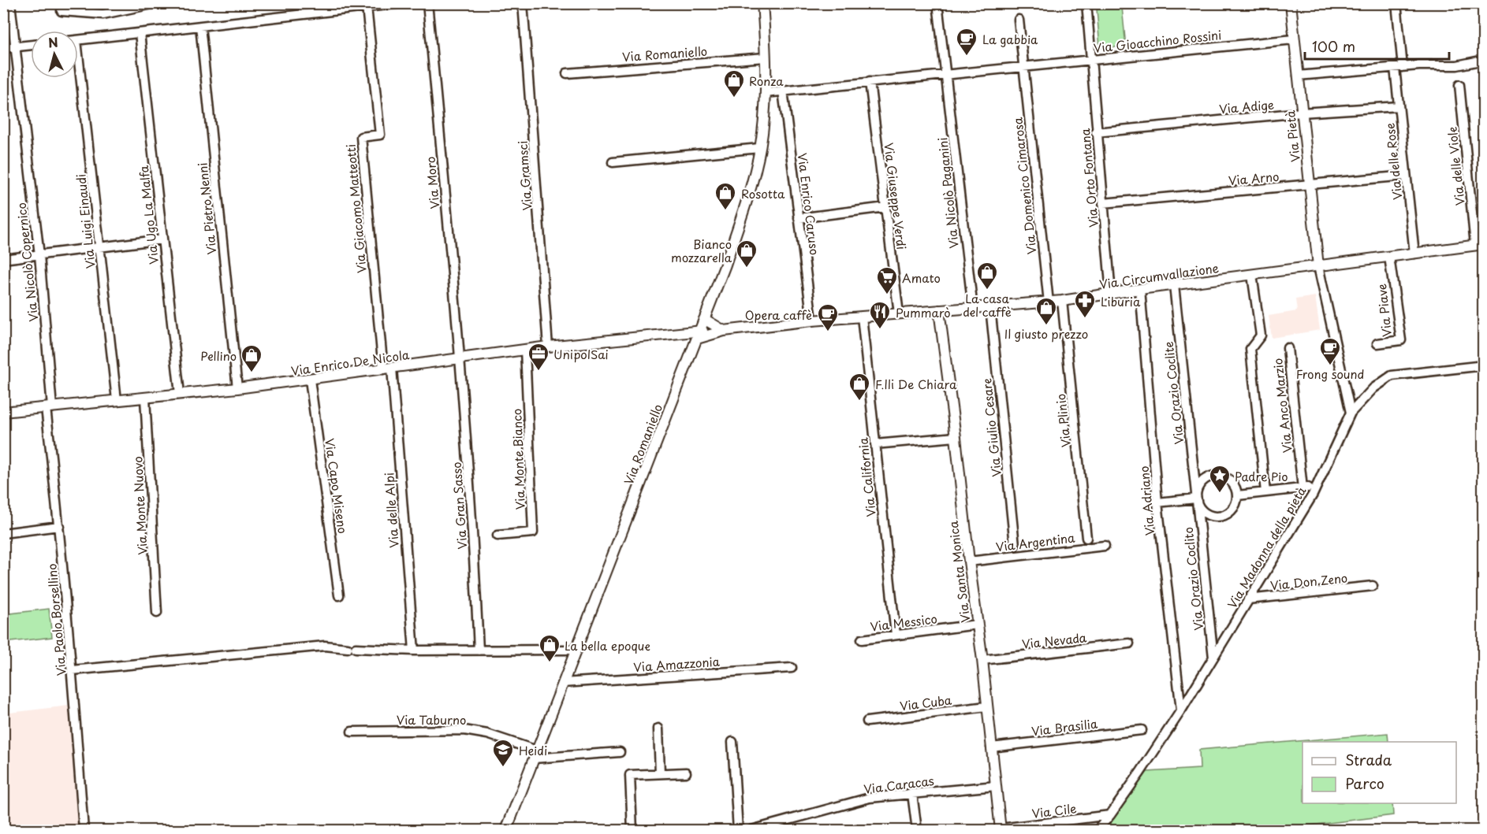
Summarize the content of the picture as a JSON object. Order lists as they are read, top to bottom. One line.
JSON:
{"streets":{"street":["Via Gioacchino Rossini","Via Romaniello","Via Adige","Via Pietà","Via delle Rose","Via delle Viole","Via Gramsci","Via Orto Fontana","Via Arno","Via Moro","Via Domenico Cimarosa","Via Nicolò Paganini","Via Giuseppe Verdi","Via Enrico Caruso","Via Pietro Nenni","Via Giacomo Matteotti","Via Ugo La Malfa","Via Luigi Einaudi","Via Nicolò Copernico","Via Circumvallazione","Via Piave","Via Enrico De Nicola","Via Orazio Coclite","Via Anco Marzio","Via Plinio","Via Giulio Cesare","Via Monte Bianco","Via California","Via Capo Miseno","Via Adriano","Via Monte Nuovo","Via Gran Sasso","Via delle Alpi","Via Argentina","Via Madonna della pietà","Via Santa Monica","Via Orazio Coclito","Via Don Zeno","Via Paolo Borsellino","Via Messico","Via Nevada","Via Amazzonia","Via Cuba","Via Taburno","Via Brasilia","Via Caracas","Via Cile"]},"crossings":[["Via Gioacchino Rossini","Via Romaniello"],["Via Gioacchino Rossini","Via Pietà"],["Via Gioacchino Rossini","Via Orto Fontana"],["Via Gioacchino Rossini","Via Domenico Cimarosa"],["Via Gioacchino Rossini","Via Nicolò Paganini"],["Via Gioacchino Rossini","Via Giuseppe Verdi"],["Via Gioacchino Rossini","Via Enrico Caruso"],["Via Romaniello","Via Circumvallazione"],["Via Romaniello","Via Enrico De Nicola"],["Via Romaniello","Via Amazzonia"],["Via Romaniello","Via Taburno"],["Via Adige","Via Pietà"],["Via Adige","Via delle Rose"],["Via Adige","Via Orto Fontana"],["Via Pietà","Via Arno"],["Via Pietà","Via Circumvallazione"],["Via delle Rose","Via Arno"],["Via delle Rose","Via Circumvallazione"],["Via delle Viole","Via Circumvallazione"],["Via Gramsci","Via Enrico De Nicola"],["Via Orto Fontana","Via Arno"],["Via Orto Fontana","Via Circumvallazione"],["Via Moro","Via Enrico De Nicola"],["Via Moro","Via Gran Sasso"],["Via Domenico Cimarosa","Via Circumvallazione"],["Via Nicolò Paganini","Via Circumvallazione"],["Via Giuseppe Verdi","Via Circumvallazione"],["Via Enrico Caruso","Via Circumvallazione"],["Via Pietro Nenni","Via Enrico De Nicola"],["Via Giacomo Matteotti","Via Enrico De Nicola"],["Via Giacomo Matteotti","Via delle Alpi"],["Via Ugo La Malfa","Via Enrico De Nicola"],["Via Luigi Einaudi","Via Enrico De Nicola"],["Via Nicolò Copernico","Via Enrico De Nicola"],["Via Nicolò Copernico","Via Paolo Borsellino"],["Via Circumvallazione","Via Piave"],["Via Circumvallazione","Via Enrico De Nicola"],["Via Circumvallazione","Via Orazio Coclite"],["Via Circumvallazione","Via Plinio"],["Via Circumvallazione","Via Giulio Cesare"],["Via Circumvallazione","Via California"],["Via Circumvallazione","Via Adriano"],["Via Circumvallazione","Via Santa Monica"],["Via Enrico De Nicola","Via Monte Bianco"],["Via Enrico De Nicola","Via Capo Miseno"],["Via Enrico De Nicola","Via Monte Nuovo"],["Via Enrico De Nicola","Via Gran Sasso"],["Via Enrico De Nicola","Via delle Alpi"],["Via Enrico De Nicola","Via Paolo Borsellino"],["Via Orazio Coclite","Via Orazio Coclito"],["Via California","Via Messico"],["Via Adriano","Via Madonna della pietà"],["Via Argentina","Via Santa Monica"],["Via Madonna della pietà","Via Orazio Coclito"],["Via Madonna della pietà","Via Don Zeno"],["Via Madonna della pietà","Via Cile"],["Via Santa Monica","Via Messico"],["Via Santa Monica","Via Nevada"],["Via Santa Monica","Via Cuba"],["Via Santa Monica","Via Brasilia"],["Via Santa Monica","Via Caracas"],["Via Santa Monica","Via Cile"]],"places":{"cafe":["La gabbia","Opera caffè","Frong sound"],"shop":["Ronza","Rosotta","Bianco mozzarella","La casa del caffè","Il giusto prezzo","Pellino","F.lli De Chiara","La bella epoque"],"supermarket":["Amato"],"pharmacy":["Liburia"],"restaurant":["Pummarò"],"office":["UnipolSai"],"place":["Padre Pio"],"school or university":["Heidi"]},"legend":["Strada","Parco"],"scale_bar":"100 m","north":"top"}
